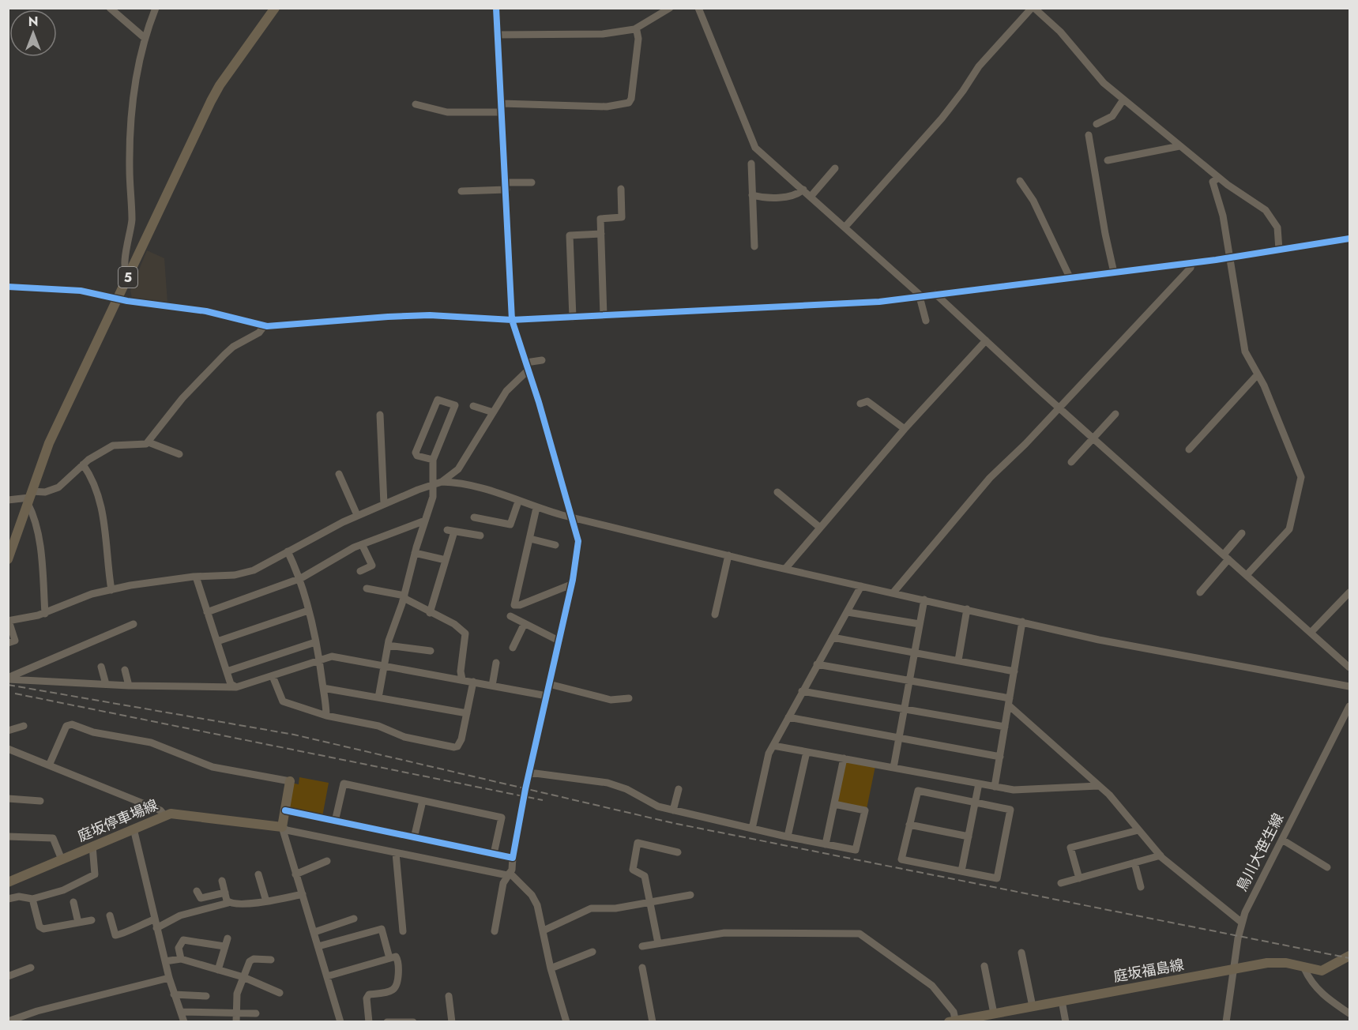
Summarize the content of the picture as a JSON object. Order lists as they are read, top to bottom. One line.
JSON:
{"streets":{"main road":["5","庭坂停車場線","庭坂福島線"],"street":["鳥川大笹生線"]},"crossings":[["鳥川大笹生線","庭坂福島線"]],"north":"top"}
